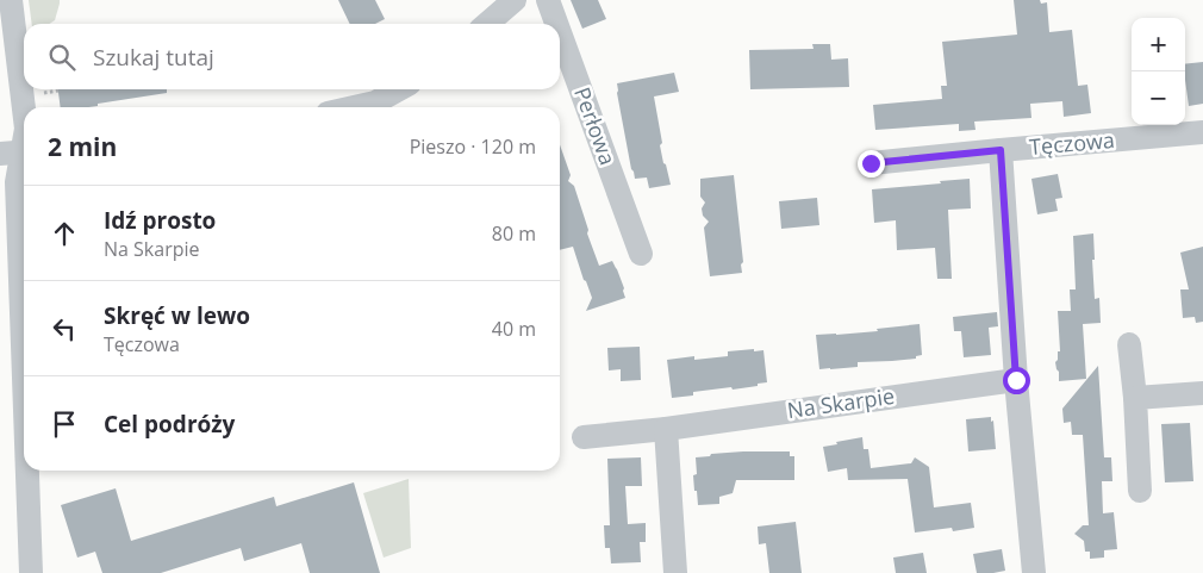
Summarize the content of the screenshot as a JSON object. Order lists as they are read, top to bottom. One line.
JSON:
{"streets":{"street":["Perłowa","Tęczowa","Na Skarpie"]},"page":{"map_buttons":["+","−"],"search":"Szukaj tutaj","heading":["2 min","Pieszo · 120 m"],"list":[["Idź prosto","Na Skarpie","80 m"],["Skręć w lewo","Tęczowa","40 m"],"Cel podróży"]}}
